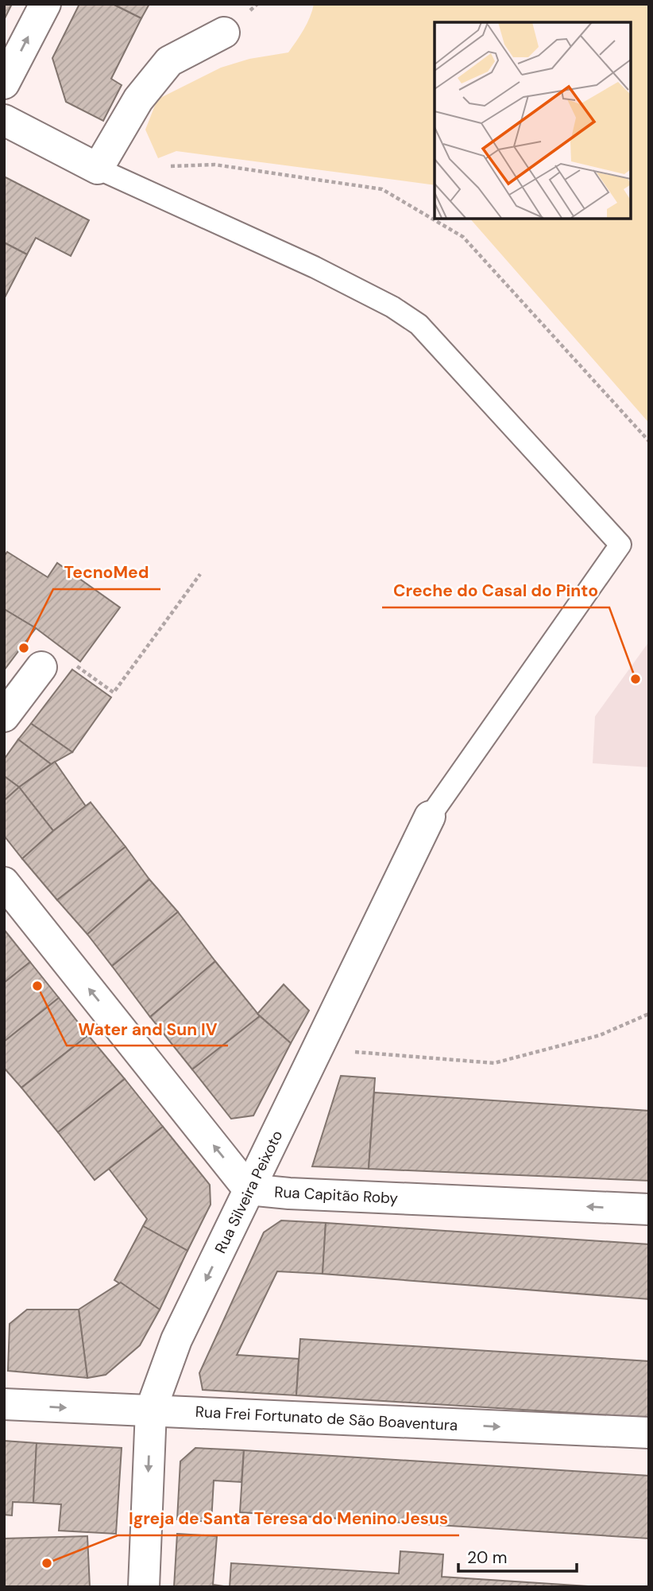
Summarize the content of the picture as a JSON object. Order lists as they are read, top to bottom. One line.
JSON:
{"streets":{"street":["Rua Silveira Peixoto","Rua Capitão Roby","Rua Frei Fortunato de São Boaventura"]},"crossings":[["Rua Silveira Peixoto","Rua Capitão Roby"],["Rua Silveira Peixoto","Rua Frei Fortunato de São Boaventura"]],"one_way":["Rua Silveira Peixoto","Rua Capitão Roby","Rua Frei Fortunato de São Boaventura"],"places":["TecnoMed","Creche do Casal do Pinto","Water and Sun IV","Igreja de Santa Teresa do Menino Jesus"],"scale_bar":"20 m"}
